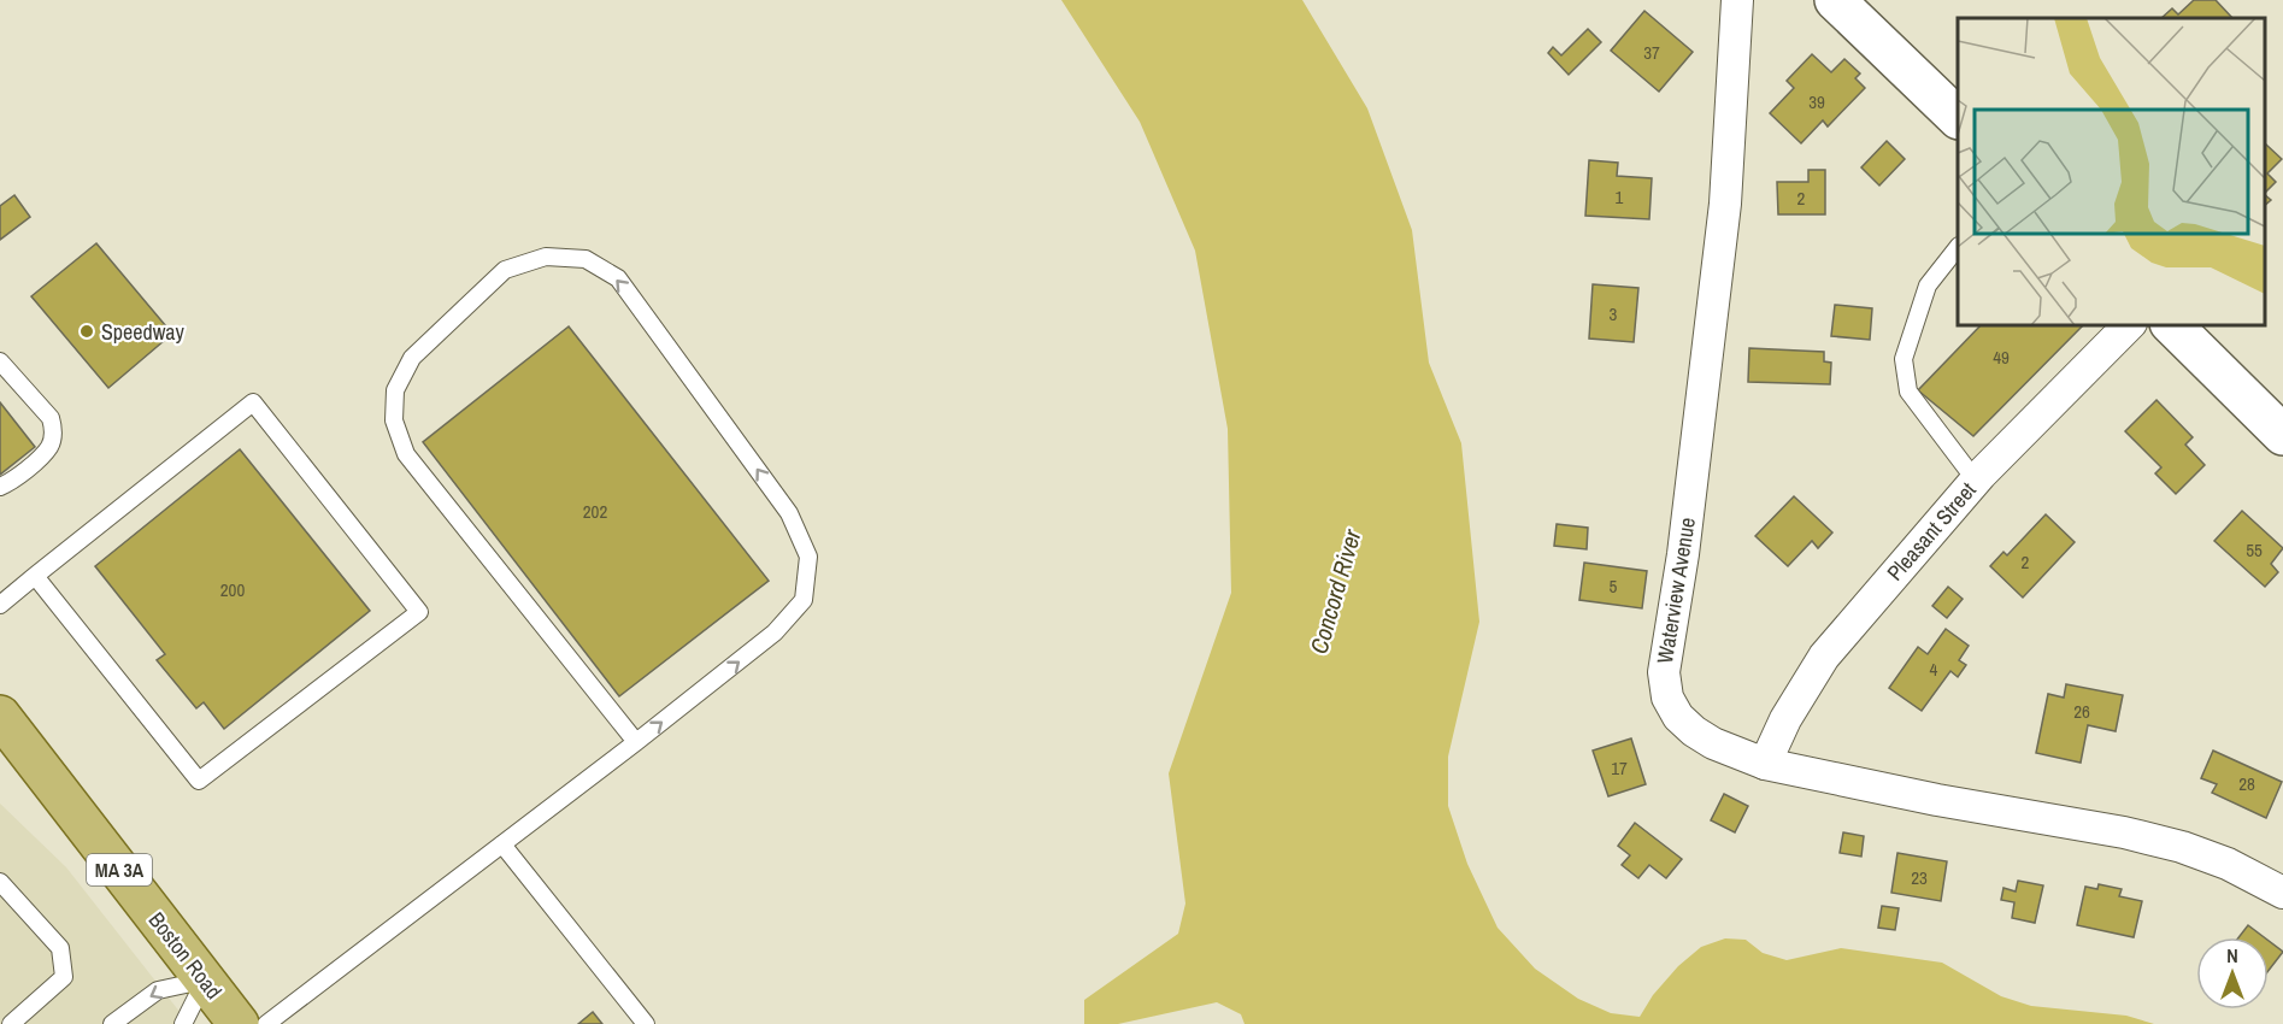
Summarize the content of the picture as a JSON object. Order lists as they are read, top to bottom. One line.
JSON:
{"streets":{"main road":["MA 3A","Boston Road"],"street":["Pleasant Street","Waterview Avenue"]},"crossings":[["Pleasant Street","Waterview Avenue"]],"water":["Concord River"],"places":["Speedway"],"house_numbers":["37","39","1","2","3","49","202","55","2","5","200","4","26","17","28","23"],"north":"top"}
